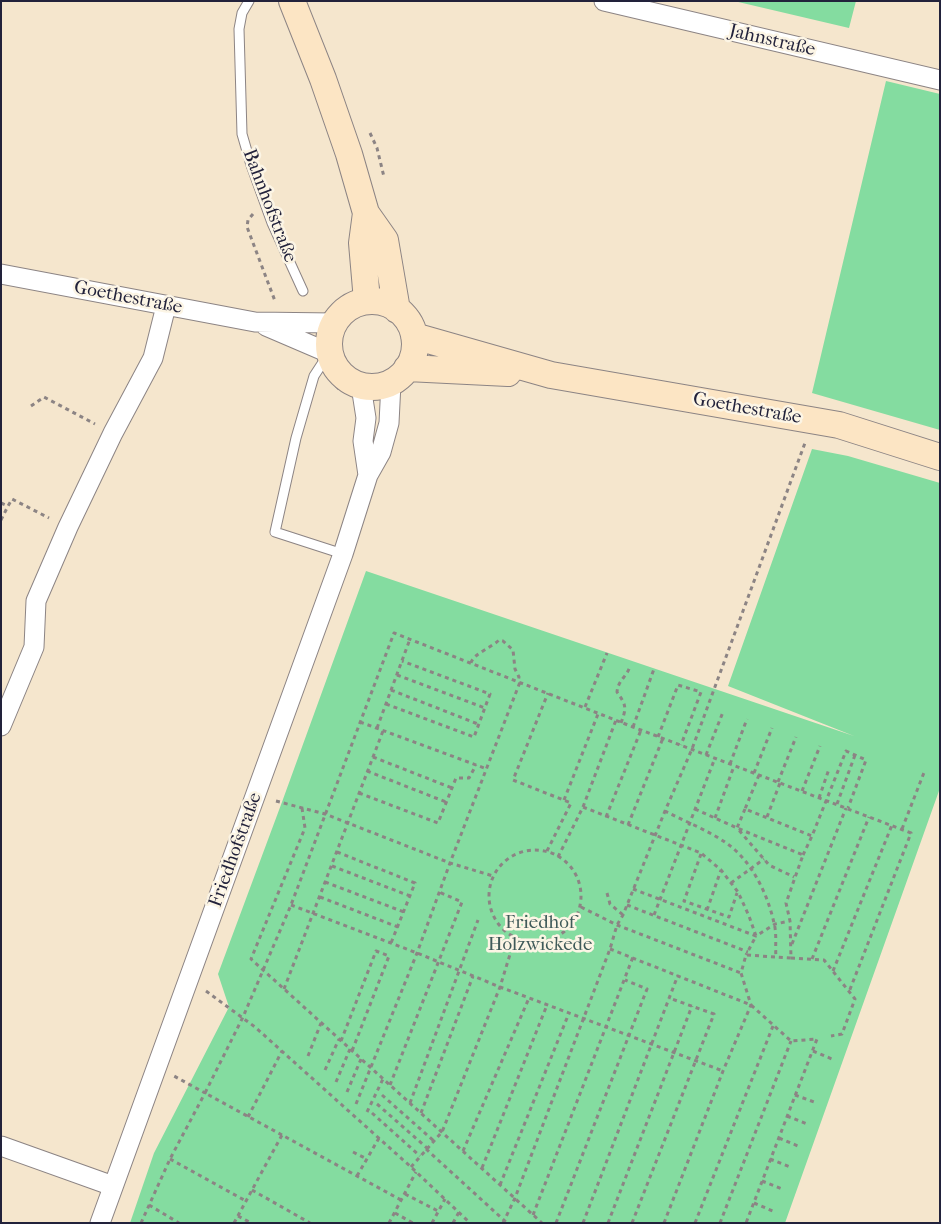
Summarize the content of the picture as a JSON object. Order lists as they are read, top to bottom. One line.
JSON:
{"streets":{"main road":["Goethestraße"],"street":["Jahnstraße","Friedhofstraße"],"lane":["Bahnhofstraße"]},"crossings":[["Goethestraße","Friedhofstraße"]],"parks":["Friedhof Holzwickede"]}
